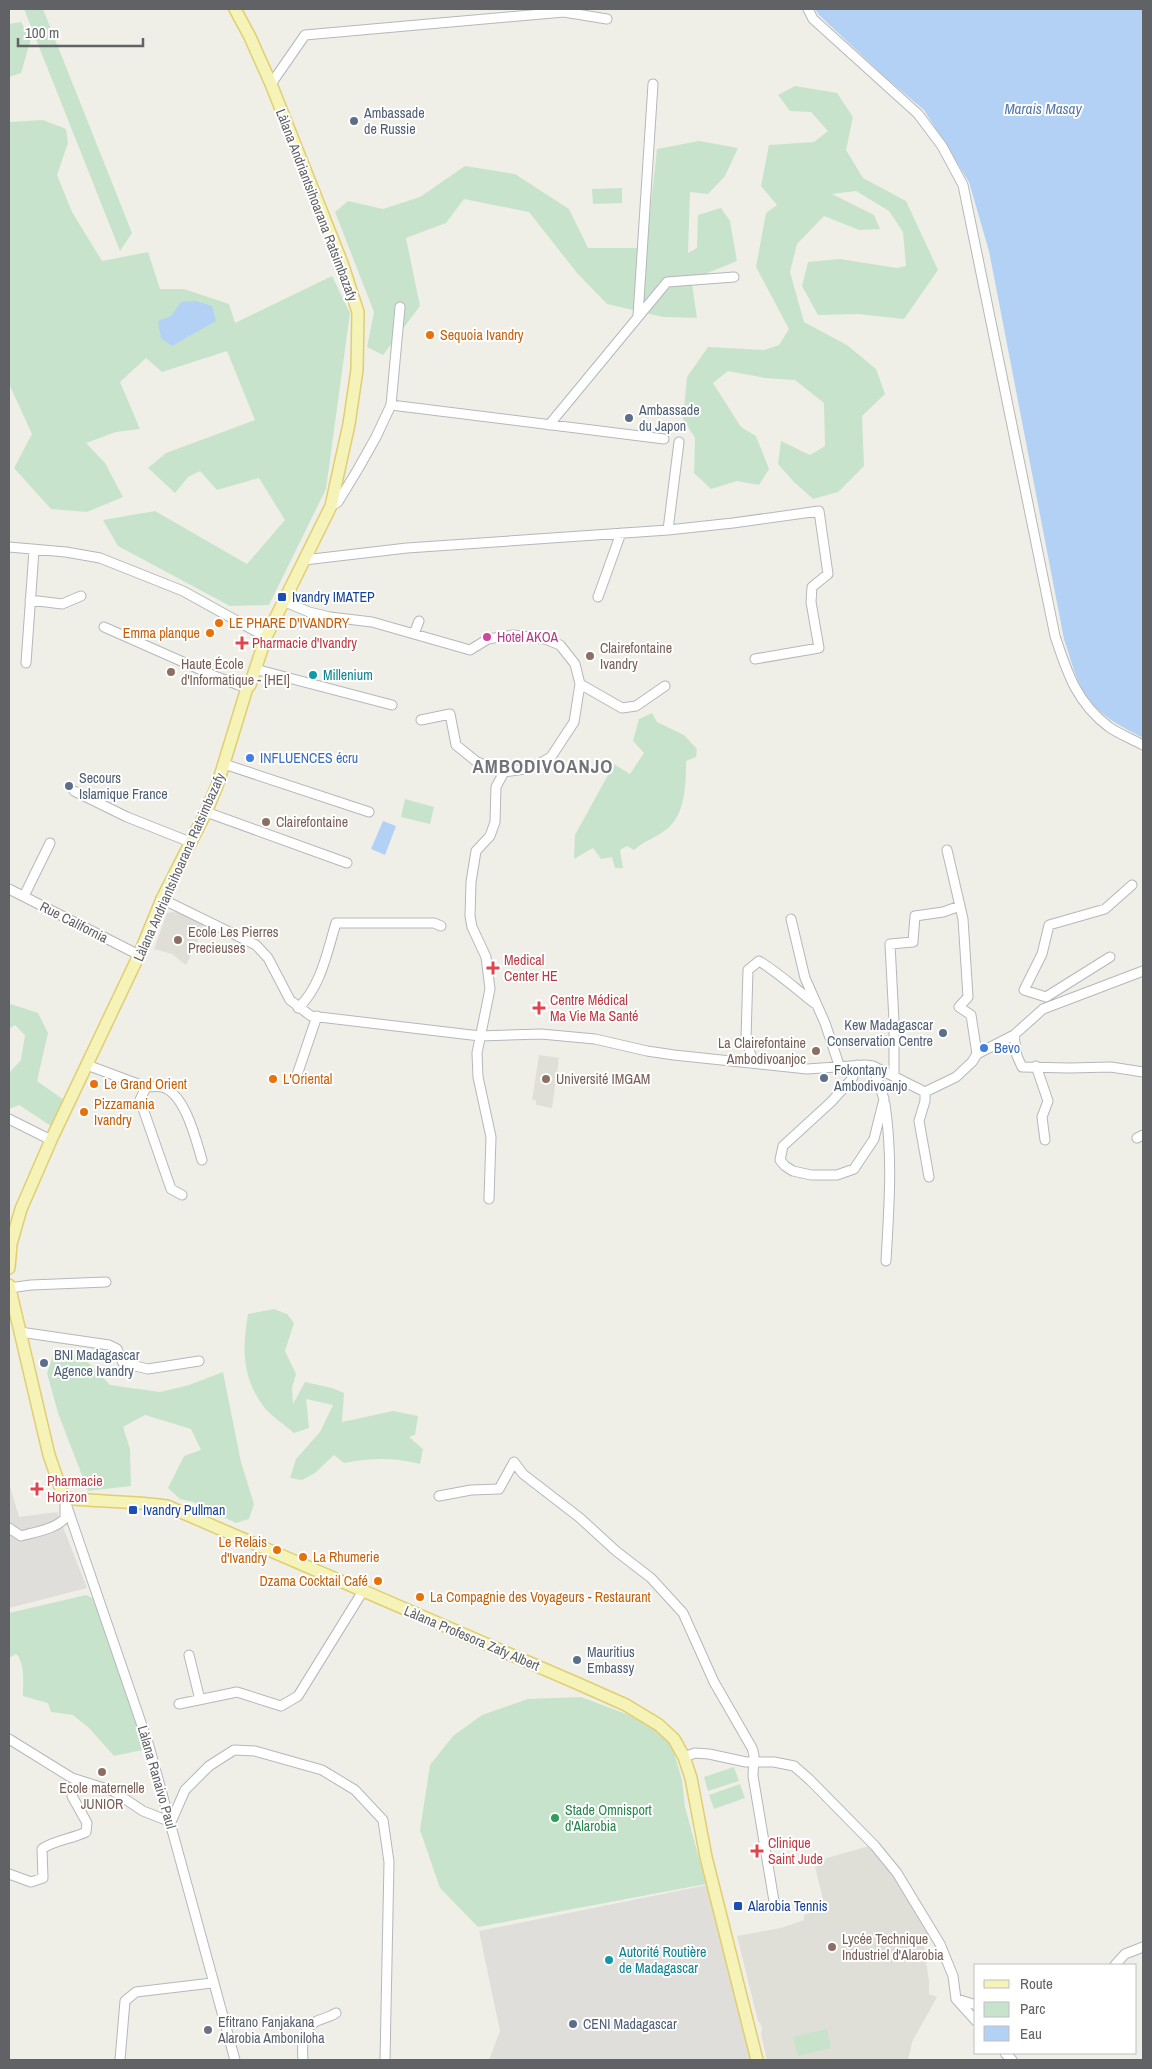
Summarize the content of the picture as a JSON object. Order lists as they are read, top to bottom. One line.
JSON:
{"streets":{"main road":["Làlana Andriantsihoarana Ratsimbazafy","Làlana Profesora Zafy Albert"],"street":["Rue California","Làlana Ranaivo Paul"]},"crossings":[["Làlana Andriantsihoarana Ratsimbazafy","Rue California"],["Làlana Profesora Zafy Albert","Làlana Ranaivo Paul"]],"districts":["AMBODIVOANJO"],"water":["Marais Masay"],"places":{"other":["Ambassade de Russie","Sequoia Ivandry","Ambassade du Japon","LE PHARE D'IVANDRY","Emma planque","Hotel AKOA","Clairefontaine Ivandry","Haute École d'Informatique - [HEI]","Millenium","INFLUENCES écru","Secours Islamique France","Clairefontaine","Ecole Les Pierres Precieuses","Kew Madagascar Conservation Centre","Bevo","La Clairefontaine Ambodivoanjoc","Fokontany Ambodivoanjo","L'Oriental","Université IMGAM","Le Grand Orient","Pizzamania Ivandry","BNI Madagascar Agence Ivandry","Le Relais d'Ivandry","La Rhumerie","Dzama Cocktail Café","La Compagnie des Voyageurs - Restaurant","Mauritius Embassy","Ecole maternelle JUNIOR","Stade Omnisport d'Alarobia","Lycée Technique Industriel d'Alarobia","Autorité Routière de Madagascar","CENI Madagascar","Efitrano Fanjakana Alarobia Amboniloha"],"transit":["Ivandry IMATEP","Ivandry Pullman","Alarobia Tennis"],"health":["Pharmacie d'Ivandry","Medical Center HE","Centre Médical Ma Vie Ma Santé","Pharmacie Horizon","Clinique Saint Jude"]},"legend":["Route","Parc","Eau"],"scale_bar":"100 m"}
